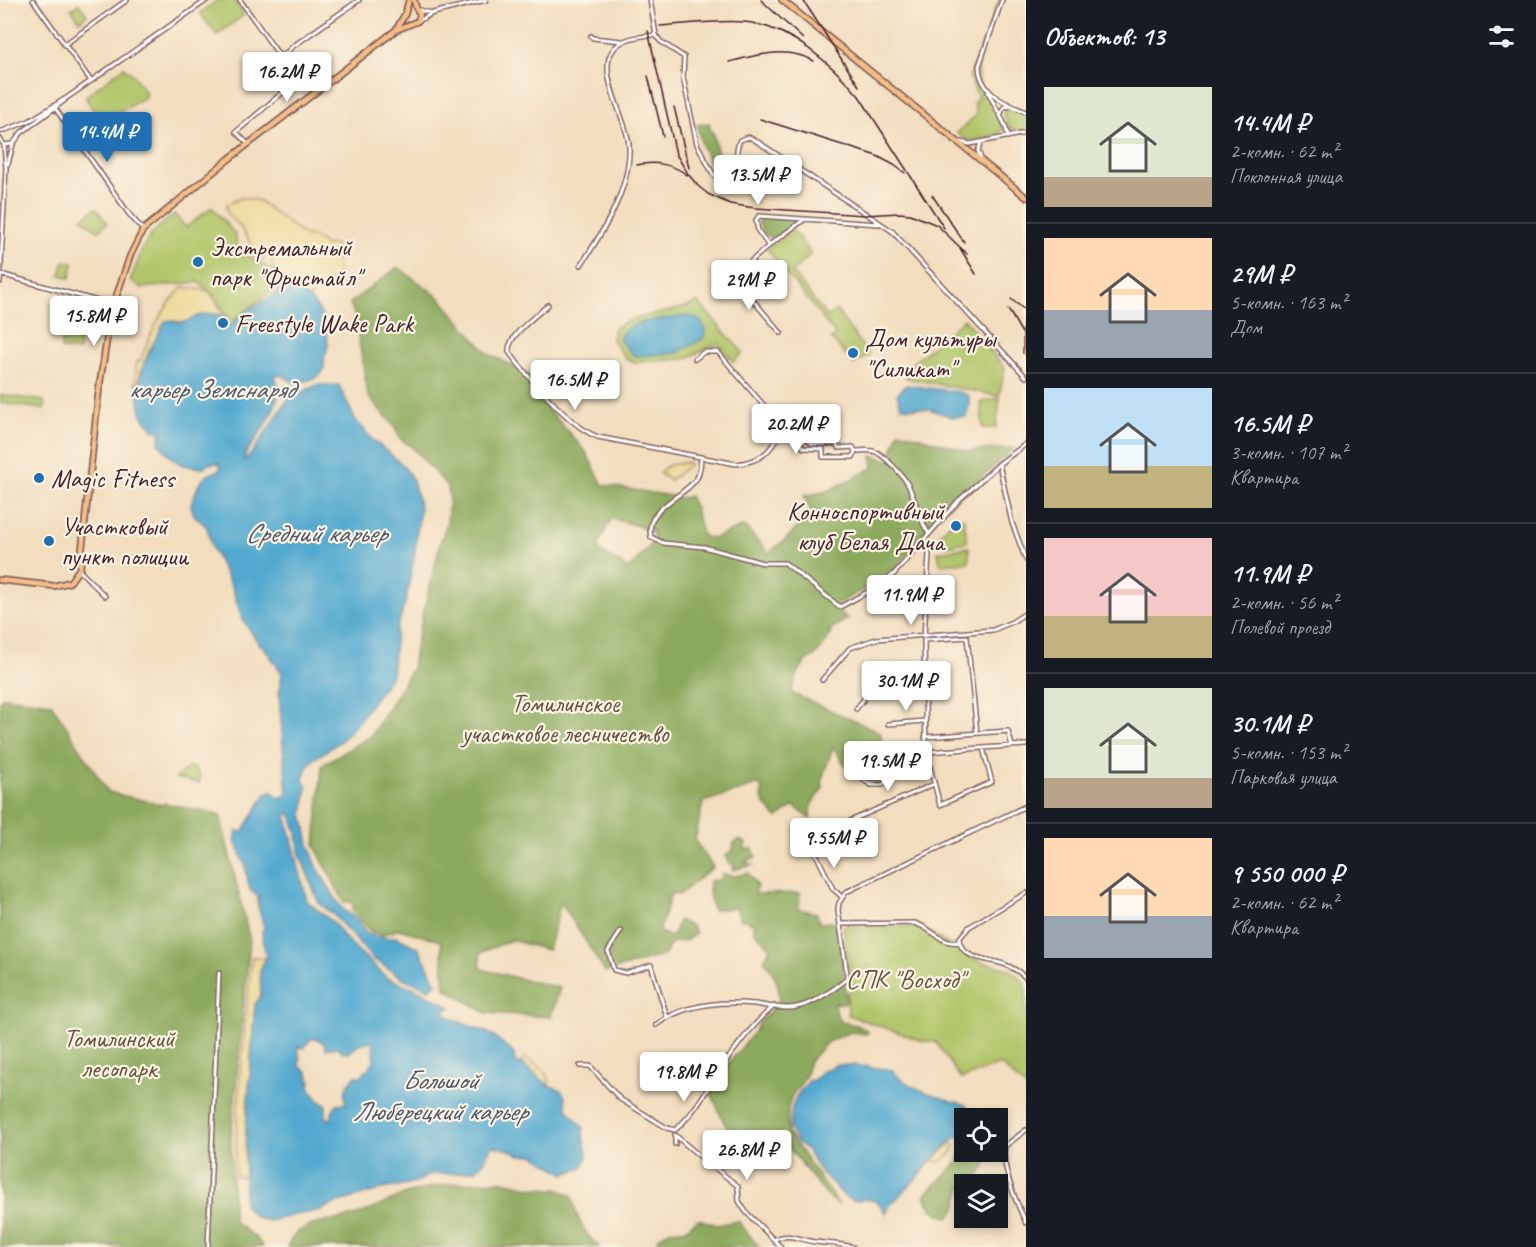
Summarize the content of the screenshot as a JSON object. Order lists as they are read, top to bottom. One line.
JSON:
{"water":["карьер Земснаряд","Средний карьер","Большой Люберецкий карьер"],"parks":["Томилинское участковое лесничество","СПК \"Восход\"","Томилинский лесопарк"],"places":["Экстремальный парк \"Фристайл\"","Freestyle Wake Park","Дом культуры \"Силикат\"","Magic Fitness","Конноспортивный клуб Белая Дача","Участковый пункт полиции"],"page":{"heading":"Объектов: 13","price":["16.2M ₽","14.4M ₽","13.5M ₽","29M ₽","15.8M ₽","16.5M ₽","20.2M ₽","11.9M ₽","30.1M ₽","19.5M ₽","9.55M ₽","19.8M ₽","26.8M ₽"],"list":[{"name":"14.4M ₽","note":"2-комн. · 62 m² · Поклонная улица"},{"name":"29M ₽","note":"5-комн. · 163 m² · Дом"},{"name":"16.5M ₽","note":"3-комн. · 107 m² · Квартира"},{"name":"11.9M ₽","note":"2-комн. · 56 m² · Полевой проезд"},{"name":"30.1M ₽","note":"5-комн. · 153 m² · Парковая улица"},{"name":"9 550 000 ₽","note":"2-комн. · 62 m² · Квартира"}]}}
